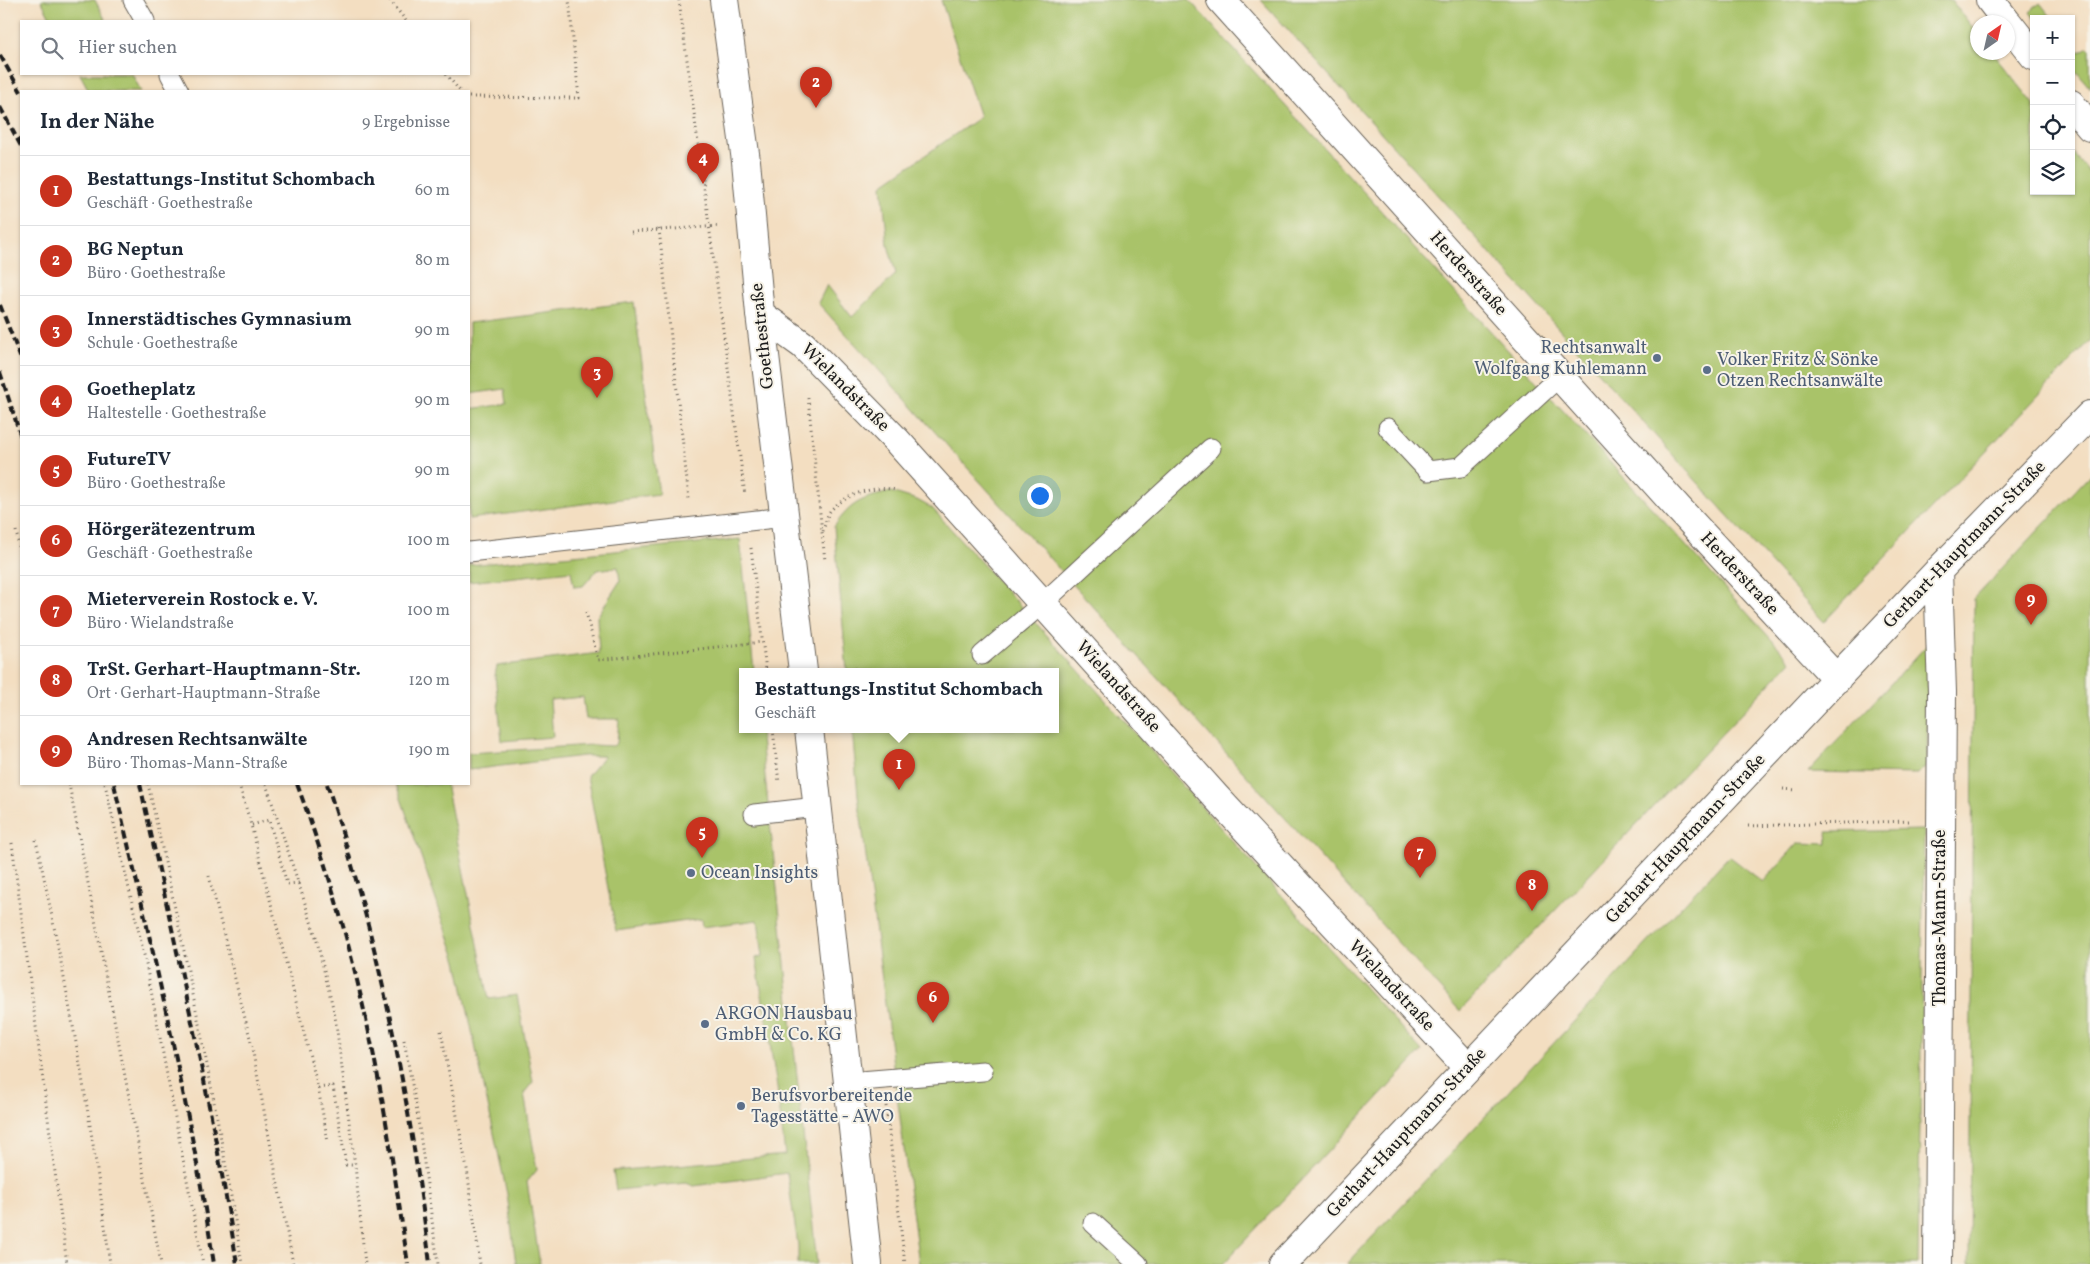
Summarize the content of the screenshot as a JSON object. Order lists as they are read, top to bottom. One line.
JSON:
{"streets":{"street":["Herderstraße","Goethestraße","Wielandstraße","Gerhart-Hauptmann-Straße","Thomas-Mann-Straße"]},"crossings":[["Herderstraße","Gerhart-Hauptmann-Straße"],["Goethestraße","Wielandstraße"],["Wielandstraße","Gerhart-Hauptmann-Straße"],["Gerhart-Hauptmann-Straße","Thomas-Mann-Straße"]],"places":["Rechtsanwalt Wolfgang Kuhlemann","Volker Fritz & Sönke Otzen Rechtsanwälte","Ocean Insights","ARGON Hausbau GmbH & Co. KG","Berufsvorbereitende Tagesstätte - AWO"],"north":"top right","page":{"map_buttons":["+","−"],"search":"Hier suchen","pins":["2","4","3","9","1","5","7","8","6"],"heading":["In der Nähe","9 Ergebnisse"],"list":[{"mark":"1","name":"Bestattungs-Institut Schombach","note":"Geschäft · Goethestraße","value":"60 m"},{"mark":"2","name":"BG Neptun","note":"Büro · Goethestraße","value":"80 m"},{"mark":"3","name":"Innerstädtisches Gymnasium","note":"Schule · Goethestraße","value":"90 m"},{"mark":"4","name":"Goetheplatz","note":"Haltestelle · Goethestraße","value":"90 m"},{"mark":"5","name":"FutureTV","note":"Büro · Goethestraße","value":"90 m"},{"mark":"6","name":"Hörgerätezentrum","note":"Geschäft · Goethestraße","value":"100 m"},{"mark":"7","name":"Mieterverein Rostock e. V.","note":"Büro · Wielandstraße","value":"100 m"},{"mark":"8","name":"TrSt. Gerhart-Hauptmann-Str.","note":"Ort · Gerhart-Hauptmann-Straße","value":"120 m"},{"mark":"9","name":"Andresen Rechtsanwälte","note":"Büro · Thomas-Mann-Straße","value":"190 m"}],"popup":["Bestattungs-Institut Schombach","Geschäft"]}}
